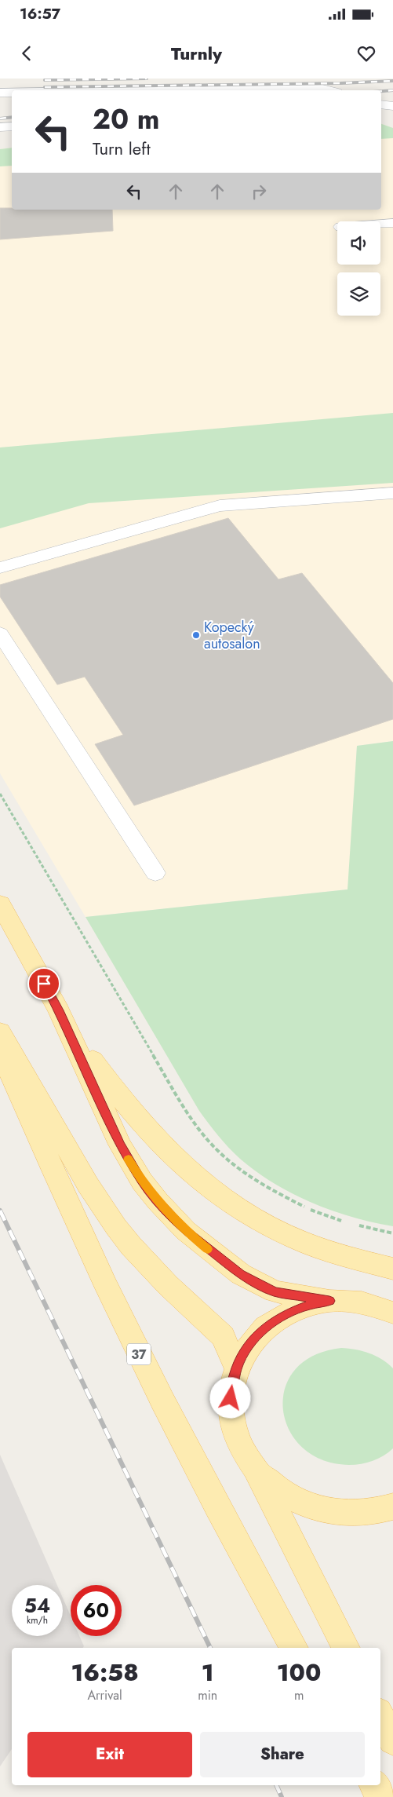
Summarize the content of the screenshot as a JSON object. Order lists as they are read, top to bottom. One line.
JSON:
{"streets":{"main road":["37"]},"places":["Kopecký autosalon"],"page":{"status":"16:57","header":"Turnly","turn":["20 m","Turn left"],"speed":"54 km/h","limit":"60","eta":["16:58","Arrival","1","min","100","m"],"buttons":["Exit","Share"]}}
